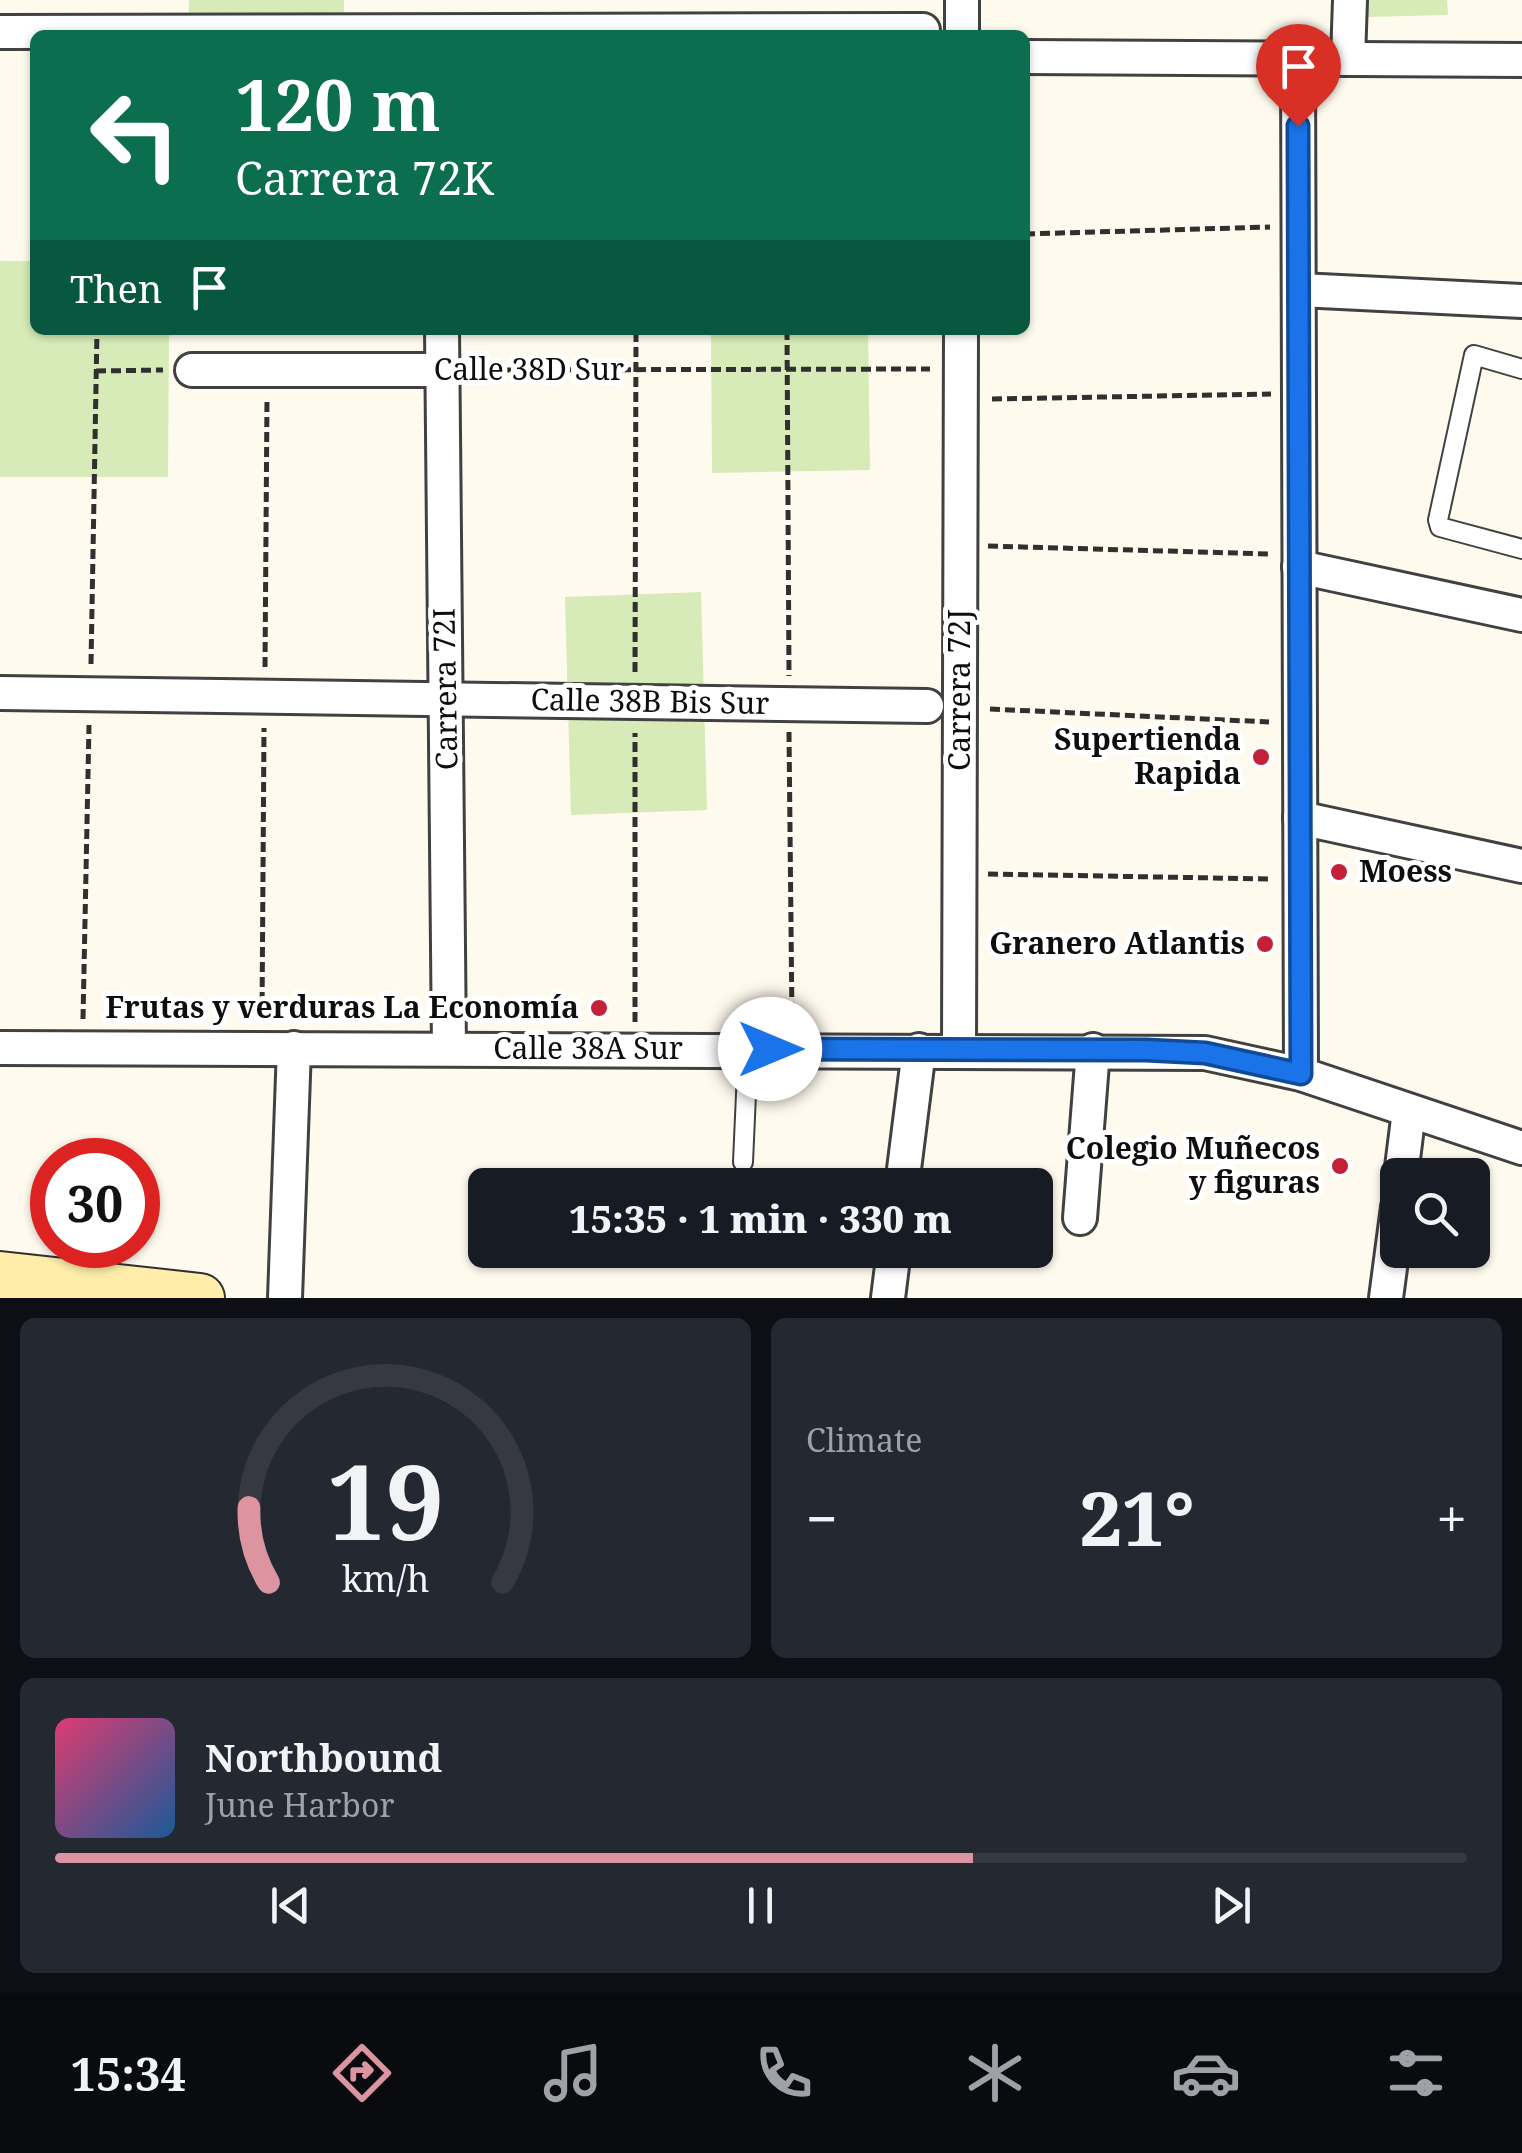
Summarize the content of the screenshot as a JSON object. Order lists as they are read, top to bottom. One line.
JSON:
{"streets":{"street":["Calle 38D Sur","Carrera 72I","Carrera 72J","Calle 38B Bis Sur","Calle 38A Sur"]},"crossings":[["Calle 38D Sur","Carrera 72I"],["Calle 38D Sur","Carrera 72J"],["Carrera 72I","Calle 38B Bis Sur"],["Carrera 72I","Calle 38A Sur"],["Carrera 72J","Calle 38B Bis Sur"],["Carrera 72J","Calle 38A Sur"]],"places":["Supertienda Rapida","Moess","Granero Atlantis","Frutas y verduras La Economía","Colegio Muñecos y figuras"],"page":{"turn":["120 m","Carrera 72K"],"then":"Then","limit":"30","trip":"15:35 · 1 min · 330 m","tile":"Climate","heat":["−","21°","+"],"song":["Northbound","June Harbor"],"tabs":"15:34","gauge":["19","km/h"]}}
